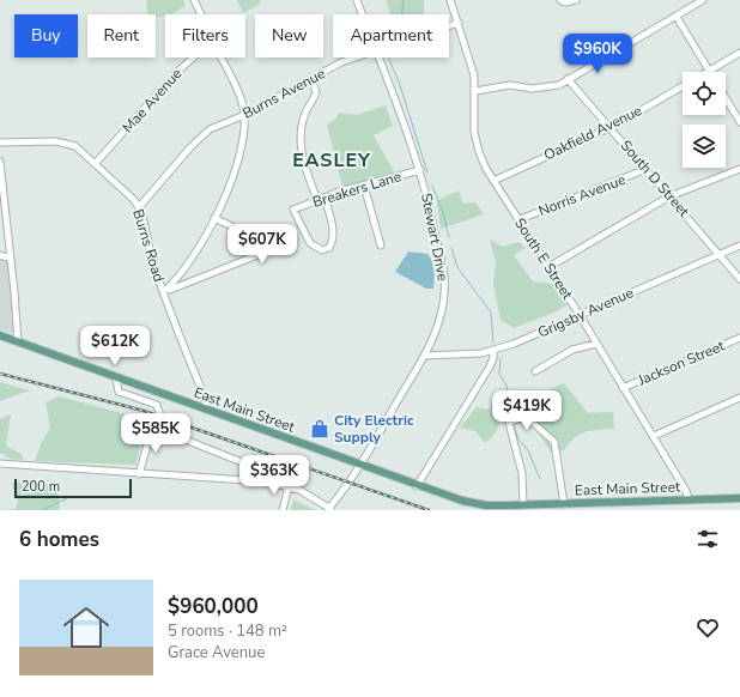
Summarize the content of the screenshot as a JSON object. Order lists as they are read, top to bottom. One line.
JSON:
{"streets":{"main road":["East Main Street"],"street":["Burns Avenue","Mae Avenue","Oakfield Avenue","South D Street","Breakers Lane","Norris Avenue","Stewart Drive","Burns Road","South E Street","Grigsby Avenue","Jackson Street"]},"crossings":[["Burns Avenue","Burns Road"],["Burns Avenue","South E Street"],["Mae Avenue","Burns Road"],["Oakfield Avenue","South D Street"],["Oakfield Avenue","South E Street"],["South D Street","Norris Avenue"],["South D Street","Grigsby Avenue"],["Breakers Lane","Stewart Drive"],["Norris Avenue","South E Street"],["Stewart Drive","Grigsby Avenue"],["Stewart Drive","East Main Street"],["Burns Road","East Main Street"],["South E Street","Grigsby Avenue"],["South E Street","Jackson Street"],["South E Street","East Main Street"]],"districts":["EASLEY"],"places":{"shop":["City Electric Supply"]},"scale_bar":"200 m","page":{"chip":["Buy","Rent","Filters","New","Apartment"],"price":["$960K","$607K","$612K","$419K","$585K","$363K"],"scale":"200 m","heading":"6 homes","list":[{"name":"$960,000","note":"5 rooms · 148 m² · Grace Avenue"}]}}
